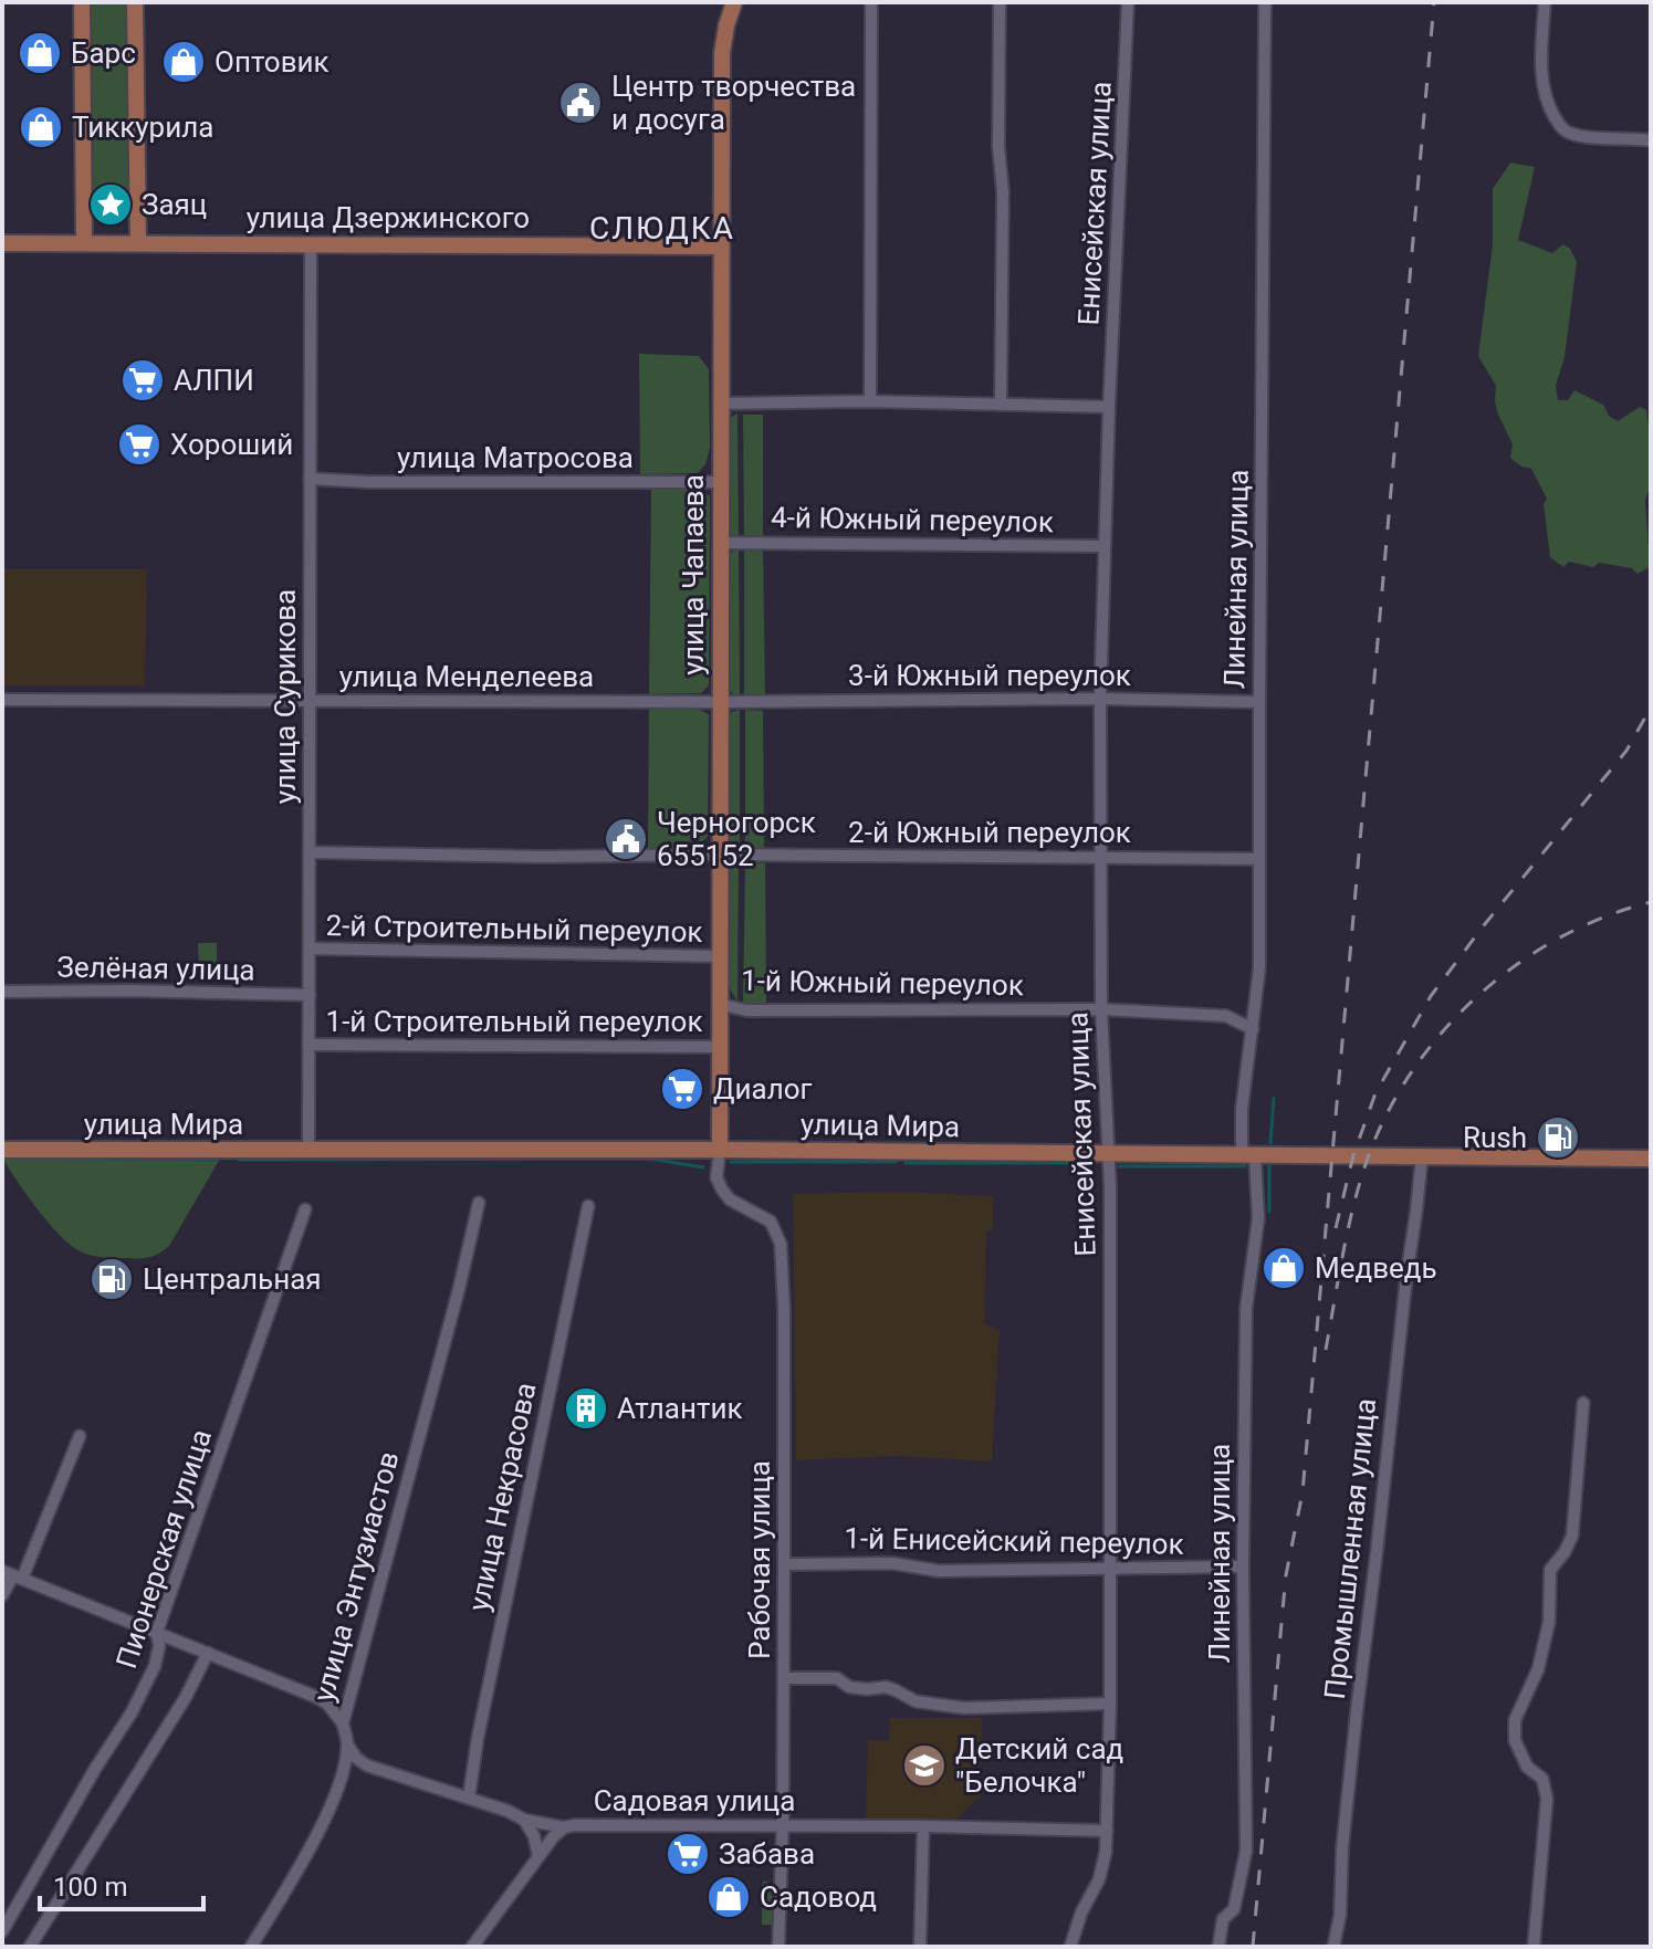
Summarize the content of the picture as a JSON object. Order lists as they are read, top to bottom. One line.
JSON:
{"streets":{"main road":["улица Дзержинского","улица Чапаева","улица Мира"],"street":["Енисейская улица","улица Матросова","4-й Южный переулок","Линейная улица","3-й Южный переулок","улица Менделеева","улица Сурикова","2-й Южный переулок","2-й Строительный переулок","Зелёная улица","1-й Южный переулок","1-й Строительный переулок","улица Некрасова","1-й Енисейский переулок","Пионерская улица","Промышленная улица","Рабочая улица","улица Энтузиастов","Садовая улица"]},"crossings":[["Енисейская улица","4-й Южный переулок"],["Енисейская улица","3-й Южный переулок"],["Енисейская улица","2-й Южный переулок"],["Енисейская улица","1-й Южный переулок"],["Енисейская улица","улица Мира"],["Енисейская улица","1-й Енисейский переулок"],["Енисейская улица","Садовая улица"],["улица Дзержинского","улица Чапаева"],["улица Дзержинского","улица Сурикова"],["улица Матросова","улица Чапаева"],["улица Матросова","улица Сурикова"],["4-й Южный переулок","улица Чапаева"],["улица Чапаева","3-й Южный переулок"],["улица Чапаева","улица Менделеева"],["улица Чапаева","2-й Южный переулок"],["улица Чапаева","2-й Строительный переулок"],["улица Чапаева","1-й Южный переулок"],["улица Чапаева","1-й Строительный переулок"],["улица Чапаева","улица Мира"],["Линейная улица","3-й Южный переулок"],["Линейная улица","2-й Южный переулок"],["Линейная улица","1-й Южный переулок"],["Линейная улица","улица Мира"],["Линейная улица","1-й Енисейский переулок"],["3-й Южный переулок","улица Менделеева"],["улица Менделеева","улица Сурикова"],["улица Сурикова","2-й Южный переулок"],["улица Сурикова","2-й Строительный переулок"],["улица Сурикова","Зелёная улица"],["улица Сурикова","1-й Строительный переулок"],["улица Сурикова","улица Мира"],["улица Мира","Промышленная улица"],["1-й Енисейский переулок","Рабочая улица"],["Рабочая улица","Садовая улица"]],"districts":["СЛЮДКА"],"places":{"shop":["Барс","Оптовик","Тиккурила","Медведь","Садовод"],"public building":["Центр творчества и досуга","Черногорск 655152"],"place":["Заяц"],"supermarket":["АЛПИ","Хороший","Диалог","Забава"],"fuel station":["Rush","Центральная"],"building":["Атлантик"],"school or university":["Детский сад \"Белочка\""]},"scale_bar":"100 m"}
